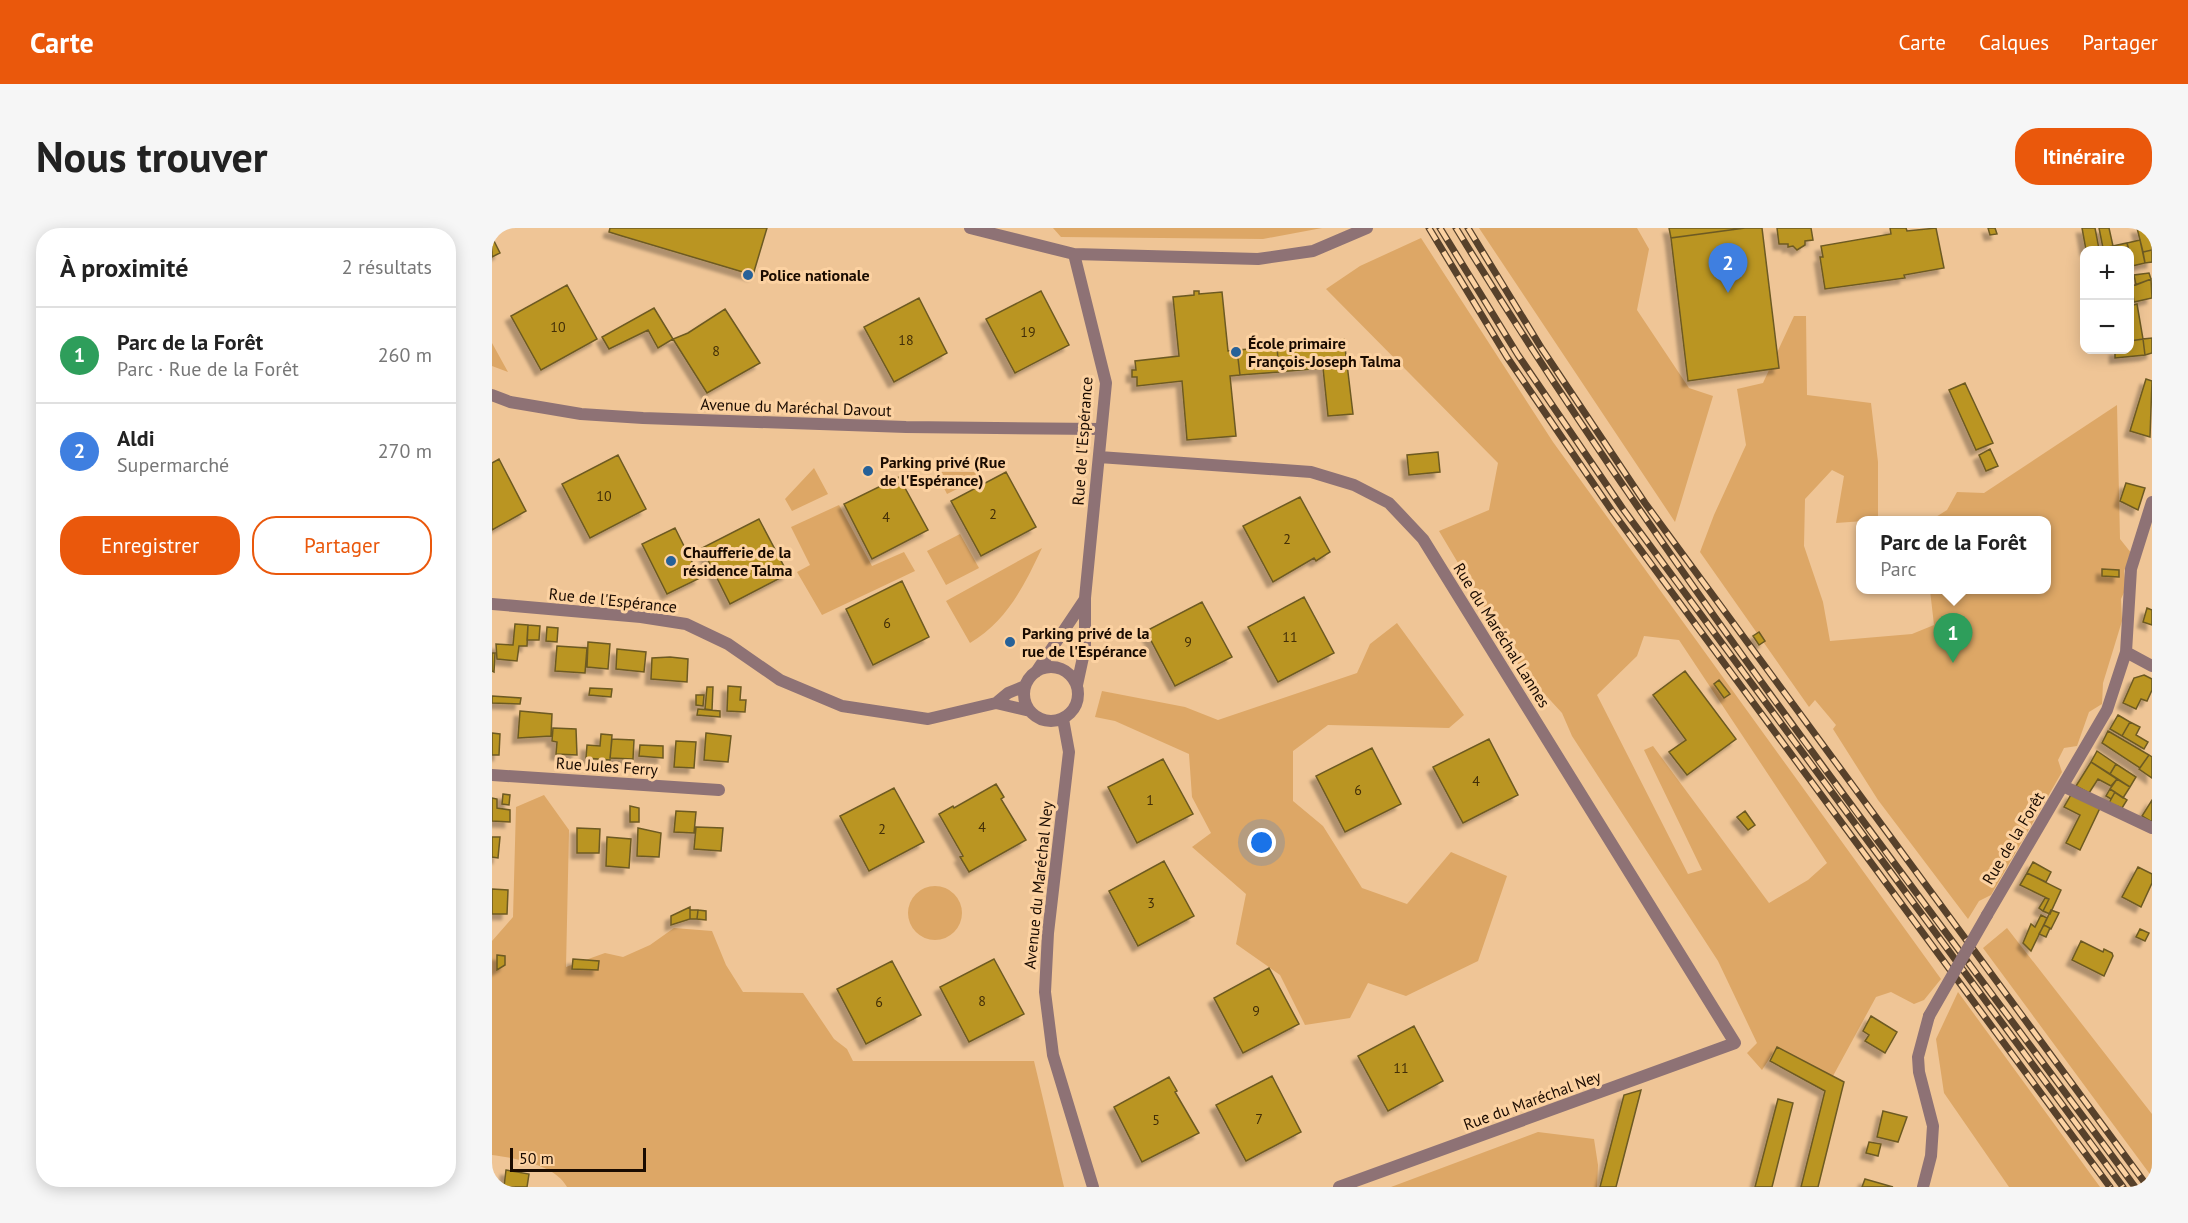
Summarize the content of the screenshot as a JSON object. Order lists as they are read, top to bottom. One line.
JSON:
{"streets":{"street":["Avenue du Maréchal Davout","Rue de l'Espérance","Rue du Maréchal Lannes","Rue Jules Ferry","Rue de la Forêt","Avenue du Maréchal Ney","Rue du Maréchal Ney"]},"crossings":[["Avenue du Maréchal Davout","Rue de l'Espérance"],["Rue de l'Espérance","Rue du Maréchal Lannes"],["Rue de l'Espérance","Avenue du Maréchal Ney"],["Rue du Maréchal Lannes","Rue du Maréchal Ney"]],"places":["Police nationale","École primaire François-Joseph Talma","Parking privé (Rue de l'Espérance)","Chaufferie de la résidence Talma","Parking privé de la rue de l'Espérance"],"house_numbers":["10","19","18","8","10","2","4","2","6","11","9","4","6","1","4","2","3","8","6","9","11","7","5"],"scale_bar":"50 m","page":{"header":"Carte","nav":["Carte","Calques","Partager"],"buttons":["Itinéraire",["Enregistrer","Partager"]],"title":"Nous trouver","heading":["À proximité","2 résultats"],"pins":["2","1"],"map_buttons":["+","−"],"list":[{"mark":"1","name":"Parc de la Forêt","note":"Parc · Rue de la Forêt","value":"260 m"},{"mark":"2","name":"Aldi","note":"Supermarché","value":"270 m"}],"popup":["Parc de la Forêt","Parc"],"scale":"50 m"}}
